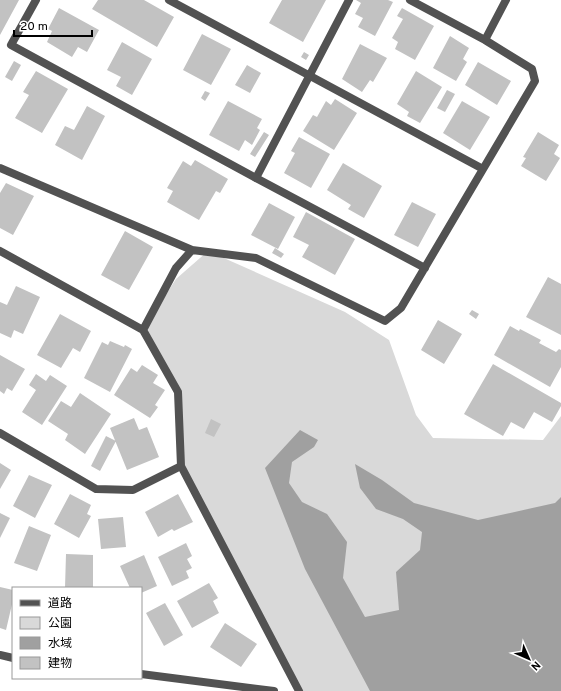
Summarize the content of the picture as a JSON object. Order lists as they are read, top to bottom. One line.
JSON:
{"legend":["道路","公園","水域","建物"],"scale_bar":"20 m","north":"bottom right"}
